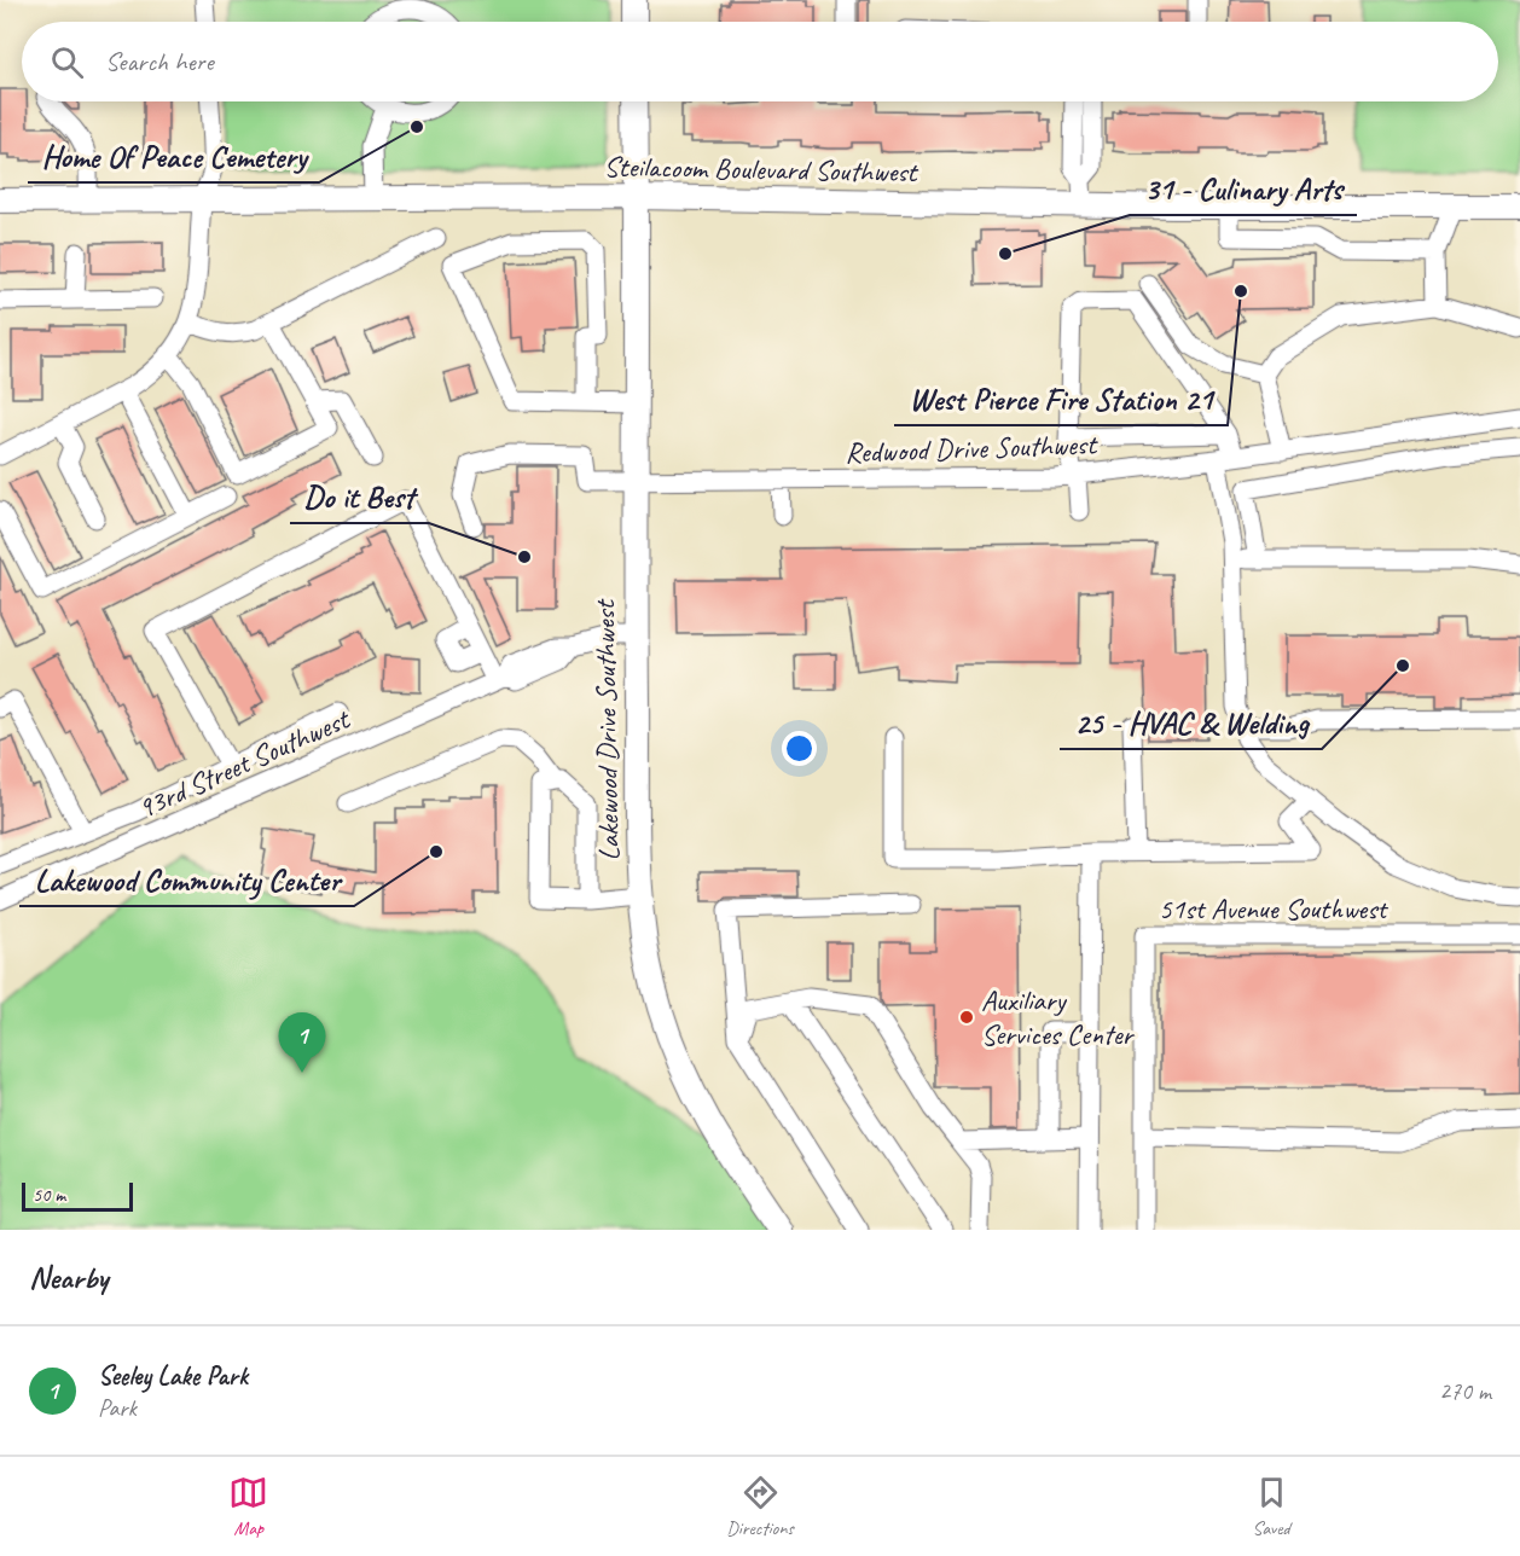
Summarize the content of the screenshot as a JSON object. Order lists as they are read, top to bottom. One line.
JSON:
{"streets":{"main road":["Steilacoom Boulevard Southwest","Lakewood Drive Southwest"],"street":["Redwood Drive Southwest","93rd Street Southwest","51st Avenue Southwest"]},"crossings":[["Steilacoom Boulevard Southwest","Lakewood Drive Southwest"],["Redwood Drive Southwest","Lakewood Drive Southwest"],["Lakewood Drive Southwest","93rd Street Southwest"]],"places":["Home Of Peace Cemetery","31 - Culinary Arts","West Pierce Fire Station 21","Do it Best","25 - HVAC & Welding","Lakewood Community Center","Auxiliary Services Center"],"scale_bar":"50 m","page":{"search":"Search here","pins":"1","scale":"50 m","heading":"Nearby","list":[{"mark":"1","name":"Seeley Lake Park","note":"Park","value":"270 m"}],"nav":["Map","Directions","Saved"]}}
